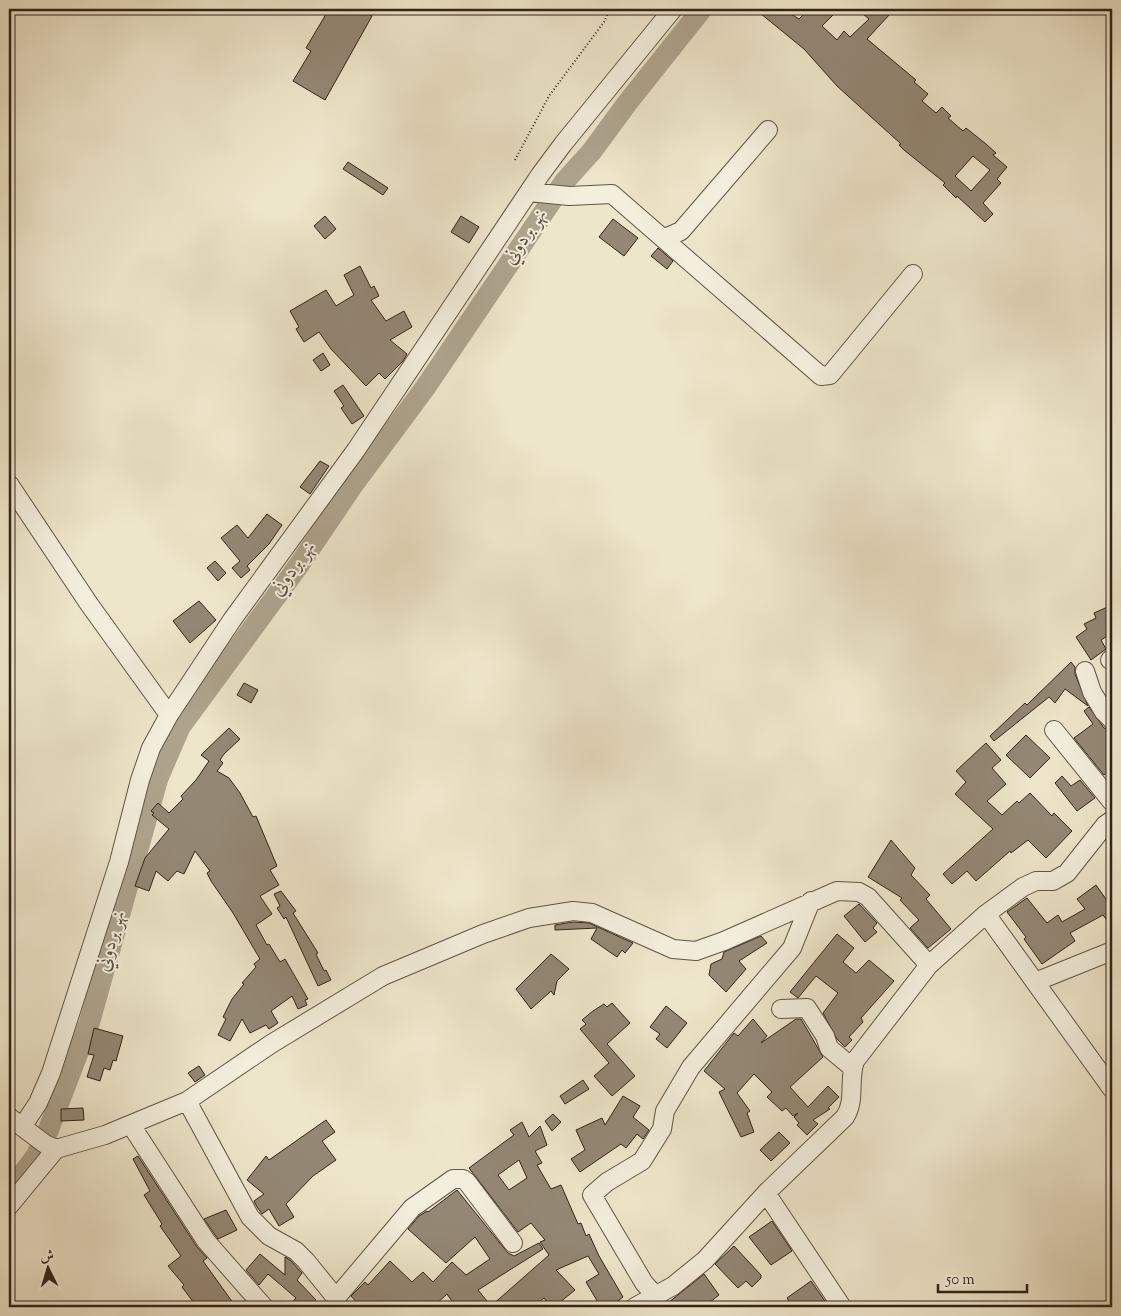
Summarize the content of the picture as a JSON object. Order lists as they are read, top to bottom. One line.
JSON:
{"water":["نهر بردوني"],"scale_bar":"50 m","north":"top"}
